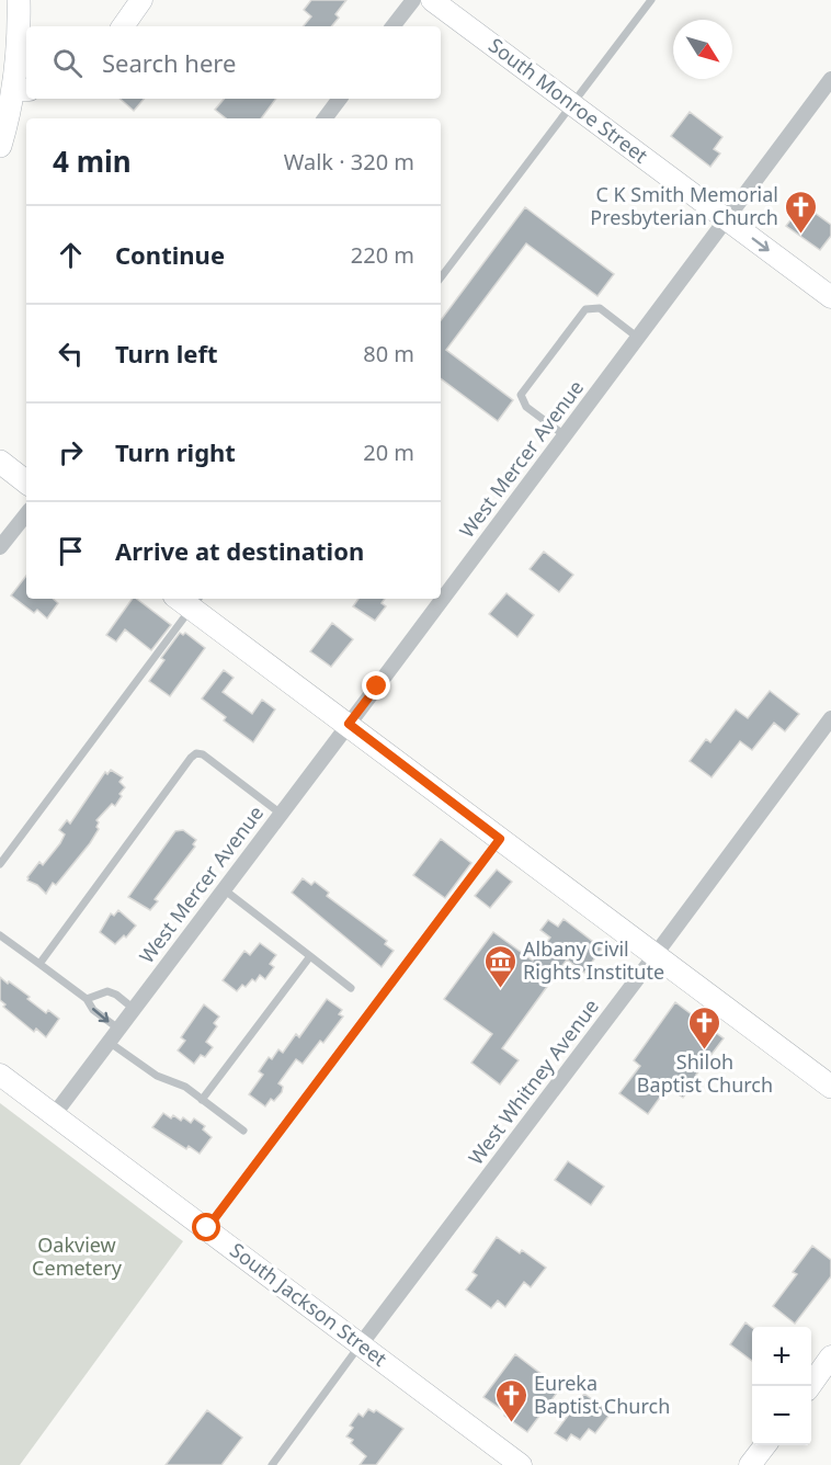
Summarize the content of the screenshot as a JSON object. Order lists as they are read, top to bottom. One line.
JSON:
{"streets":{"street":["South Monroe Street","West Mercer Avenue","West Whitney Avenue","South Jackson Street"]},"crossings":[["South Monroe Street","West Mercer Avenue"],["West Mercer Avenue","South Jackson Street"],["West Whitney Avenue","South Jackson Street"]],"parks":["Oakview Cemetery"],"places":{"church":["C K Smith Memorial Presbyterian Church","Shiloh Baptist Church","Eureka Baptist Church"],"museum":["Albany Civil Rights Institute"]},"north":"bottom right","page":{"search":"Search here","heading":["4 min","Walk · 320 m"],"list":[["Continue","220 m"],["Turn left","80 m"],["Turn right","20 m"],"Arrive at destination"],"map_buttons":["+","−"]}}
